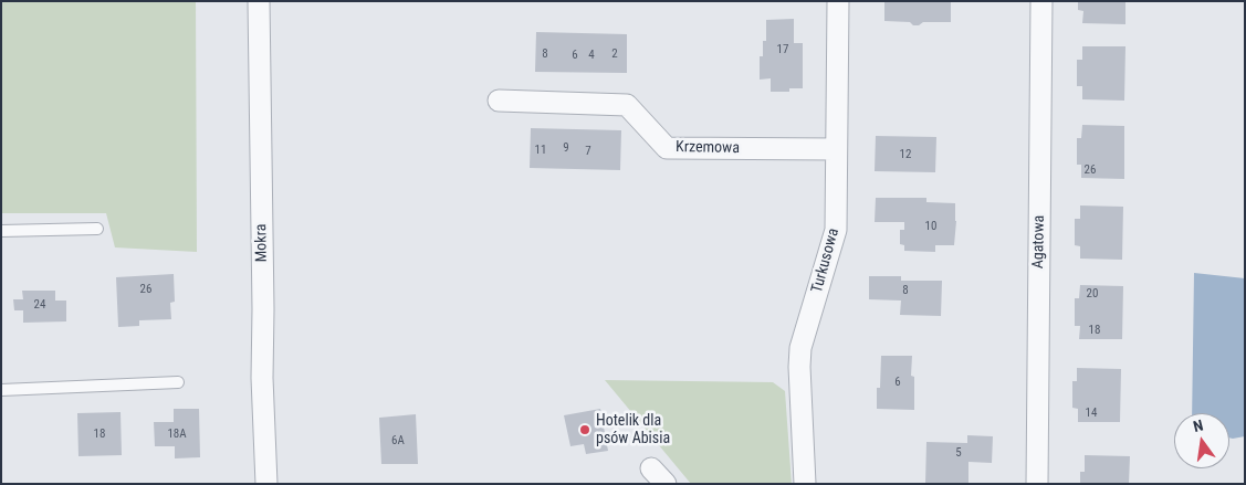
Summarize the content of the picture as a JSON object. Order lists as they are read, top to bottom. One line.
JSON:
{"streets":{"street":["Krzemowa","Agatowa","Mokra","Turkusowa"]},"crossings":[["Krzemowa","Turkusowa"]],"places":["Hotelik dla psów Abisia"],"house_numbers":["17","8","2","6","4","9","11","7","12","26","10","26","8","20","24","18","6","14","18","18A","6A","5"],"north":"top"}
